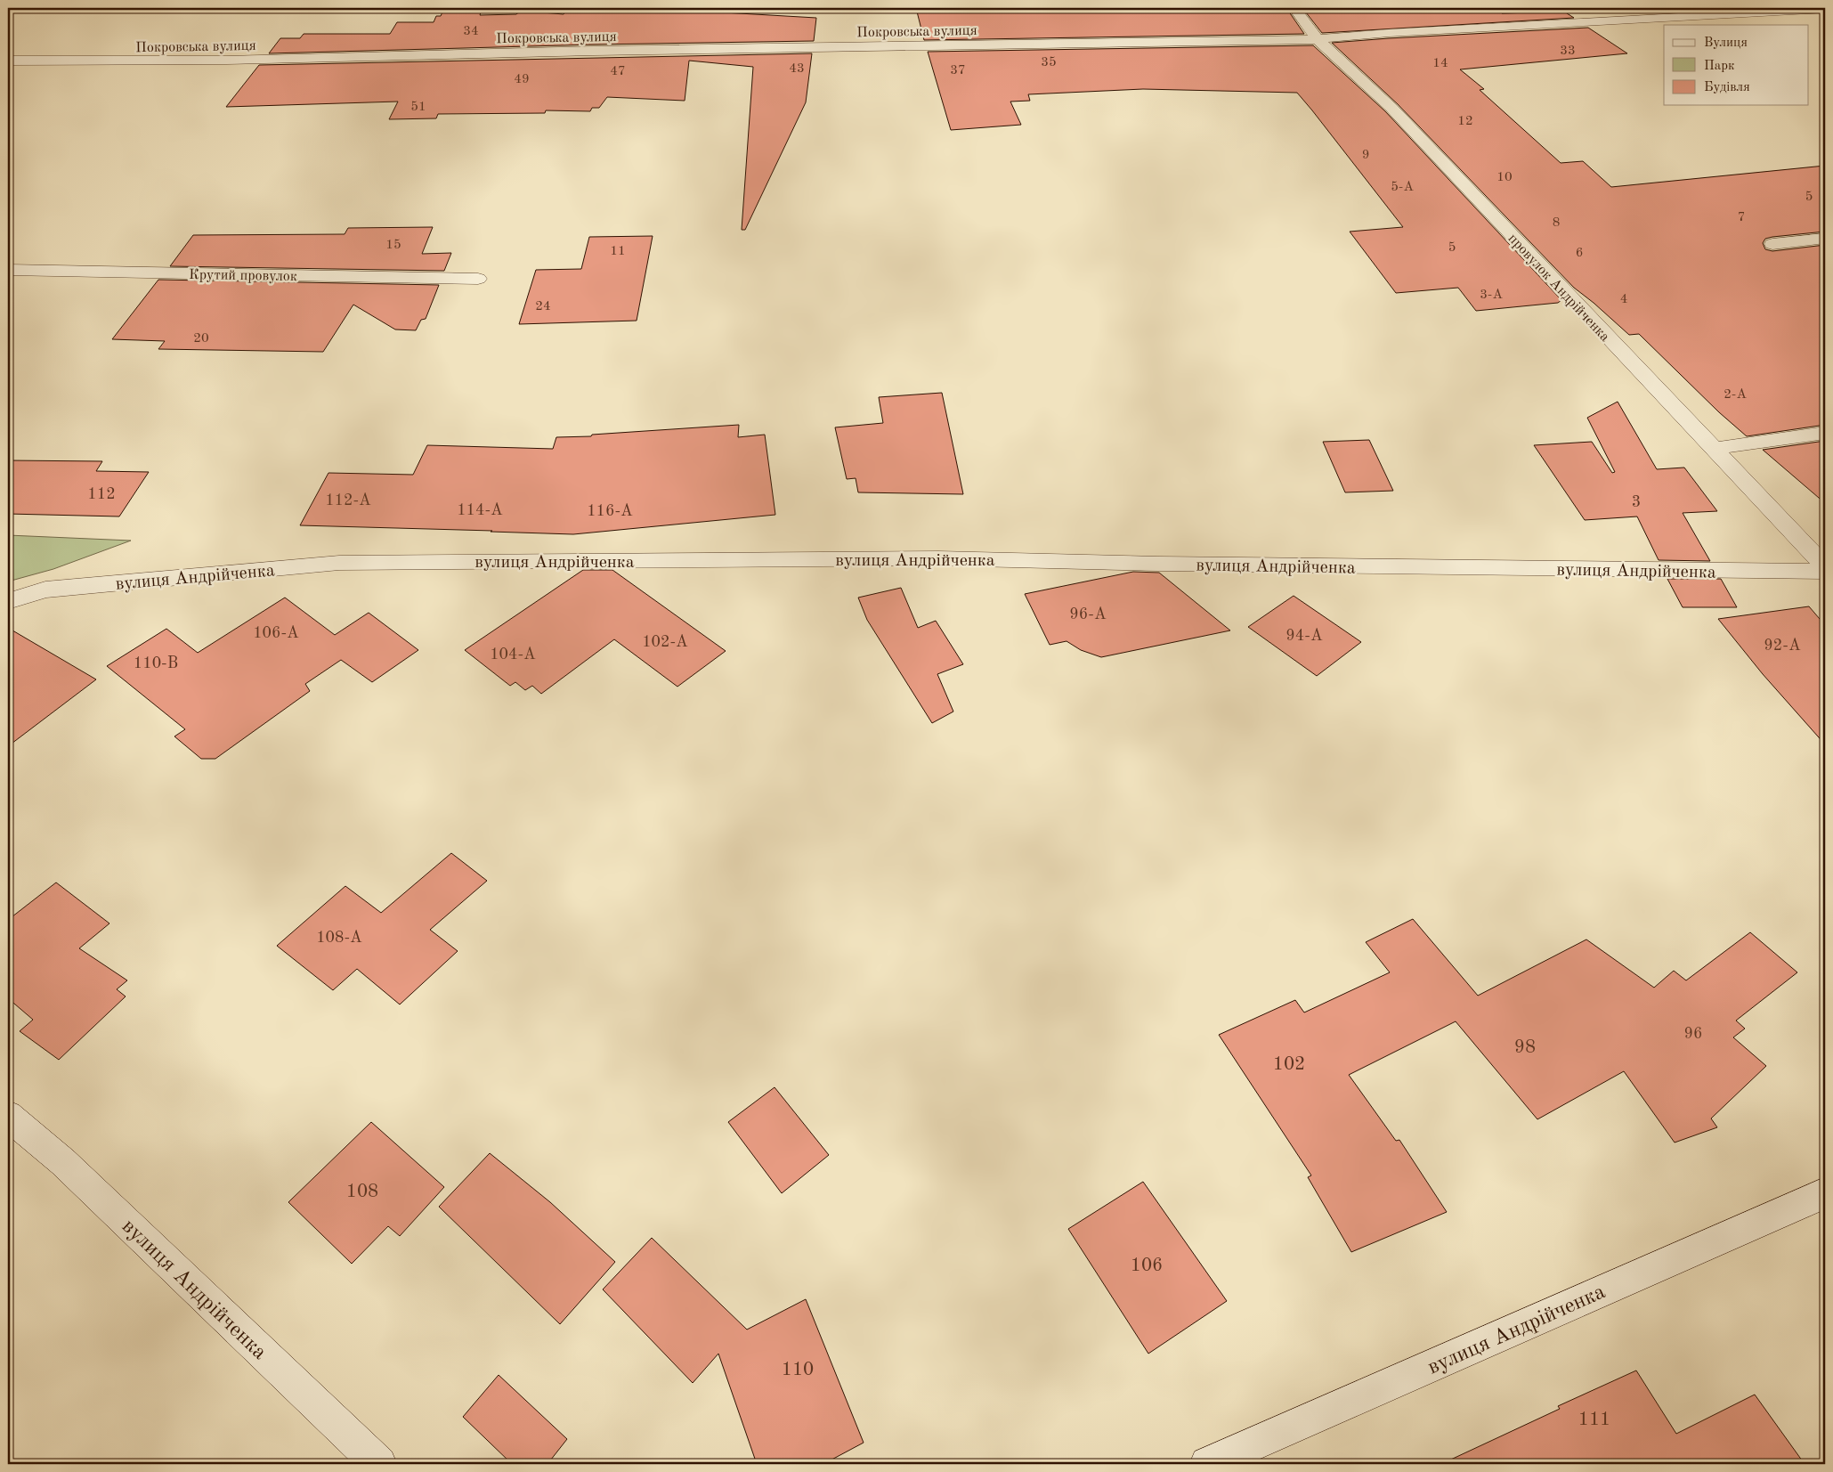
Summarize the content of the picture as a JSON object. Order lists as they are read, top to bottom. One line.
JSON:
{"streets":{"street":["Покровська вулиця","Крутий провулок","провулок Андрійченка","вулиця Андрійченка"]},"crossings":[["Покровська вулиця","провулок Андрійченка"]],"house_numbers":["34","33","35","14","43","37","47","49","51","12","9","10","5-А","5","7","8","15","5","11","6","3-А","4","24","20","2-А","112","112-А","3","114-А","116-А","96-А","106-А","94-А","102-А","92-А","104-А","110-В","108-А","96","98","102","108","106","110","111"],"legend":["Вулиця","Парк","Будівля"]}
